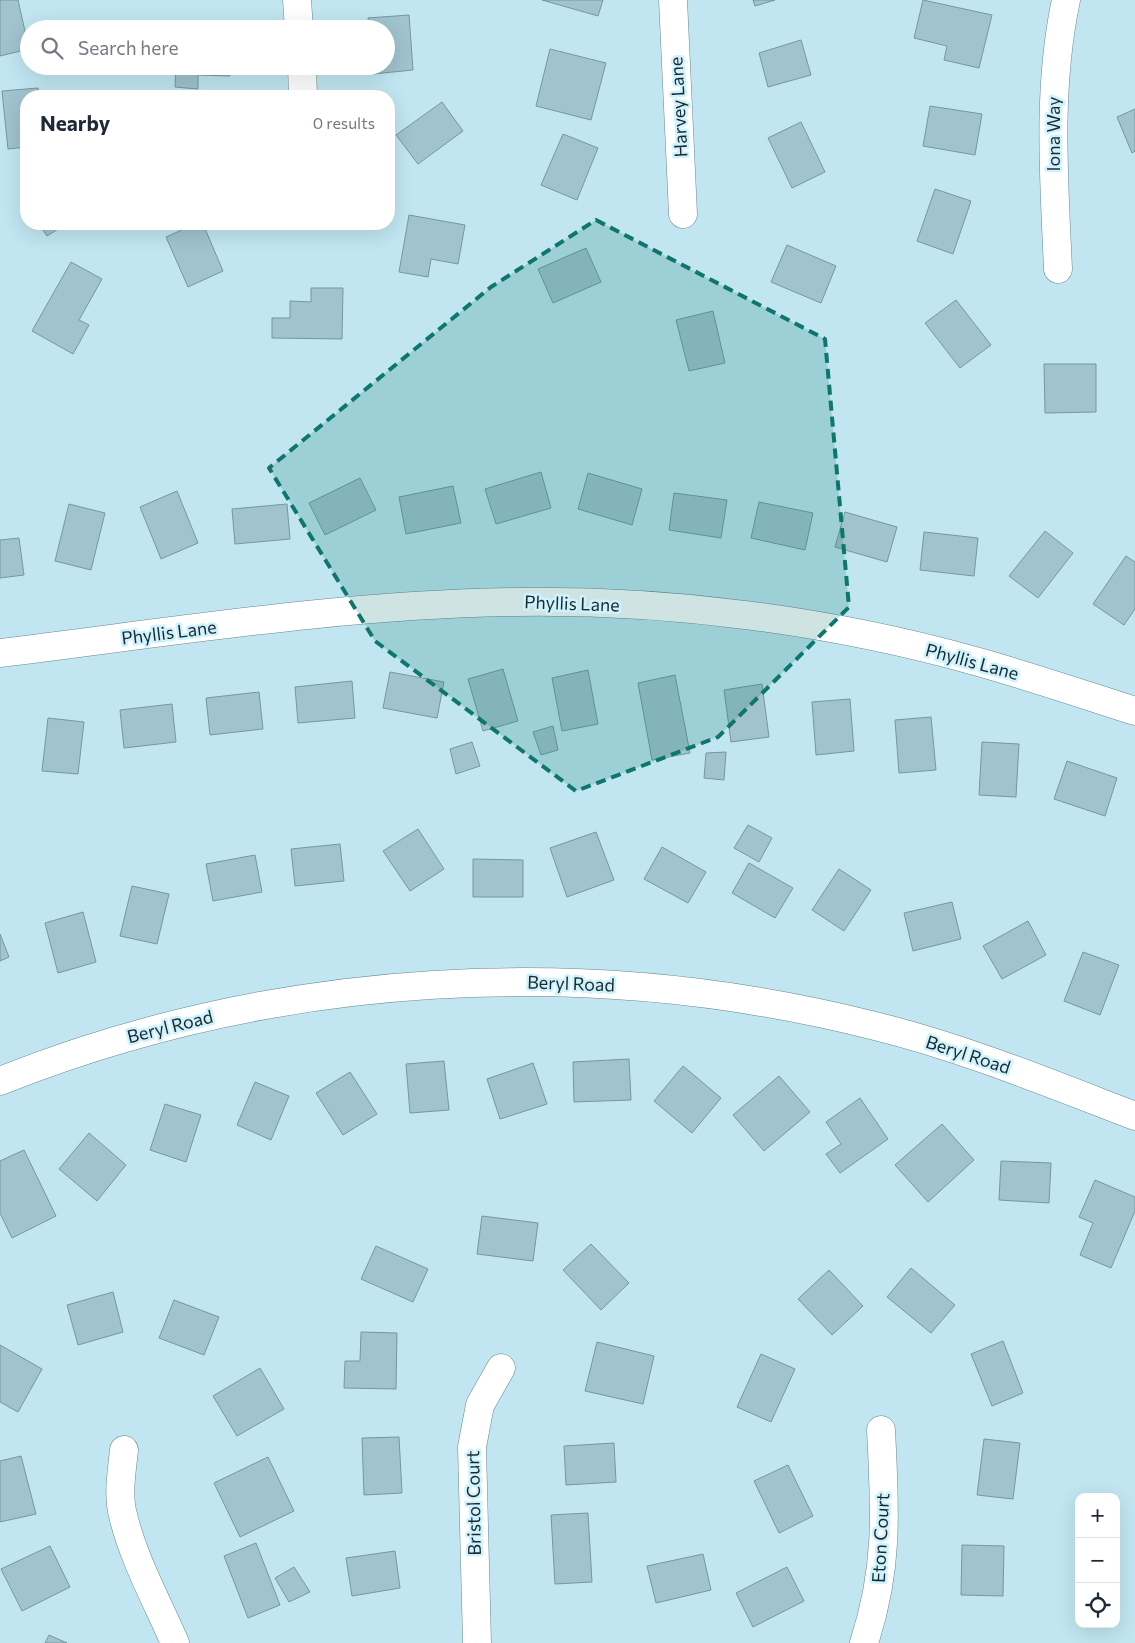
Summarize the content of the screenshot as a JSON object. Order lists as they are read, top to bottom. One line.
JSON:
{"streets":{"street":["Harvey Lane","Iona Way","Phyllis Lane","Beryl Road","Bristol Court","Eton Court"]},"page":{"search":"Search here","heading":["Nearby","0 results"],"map_buttons":["+","−"]}}
